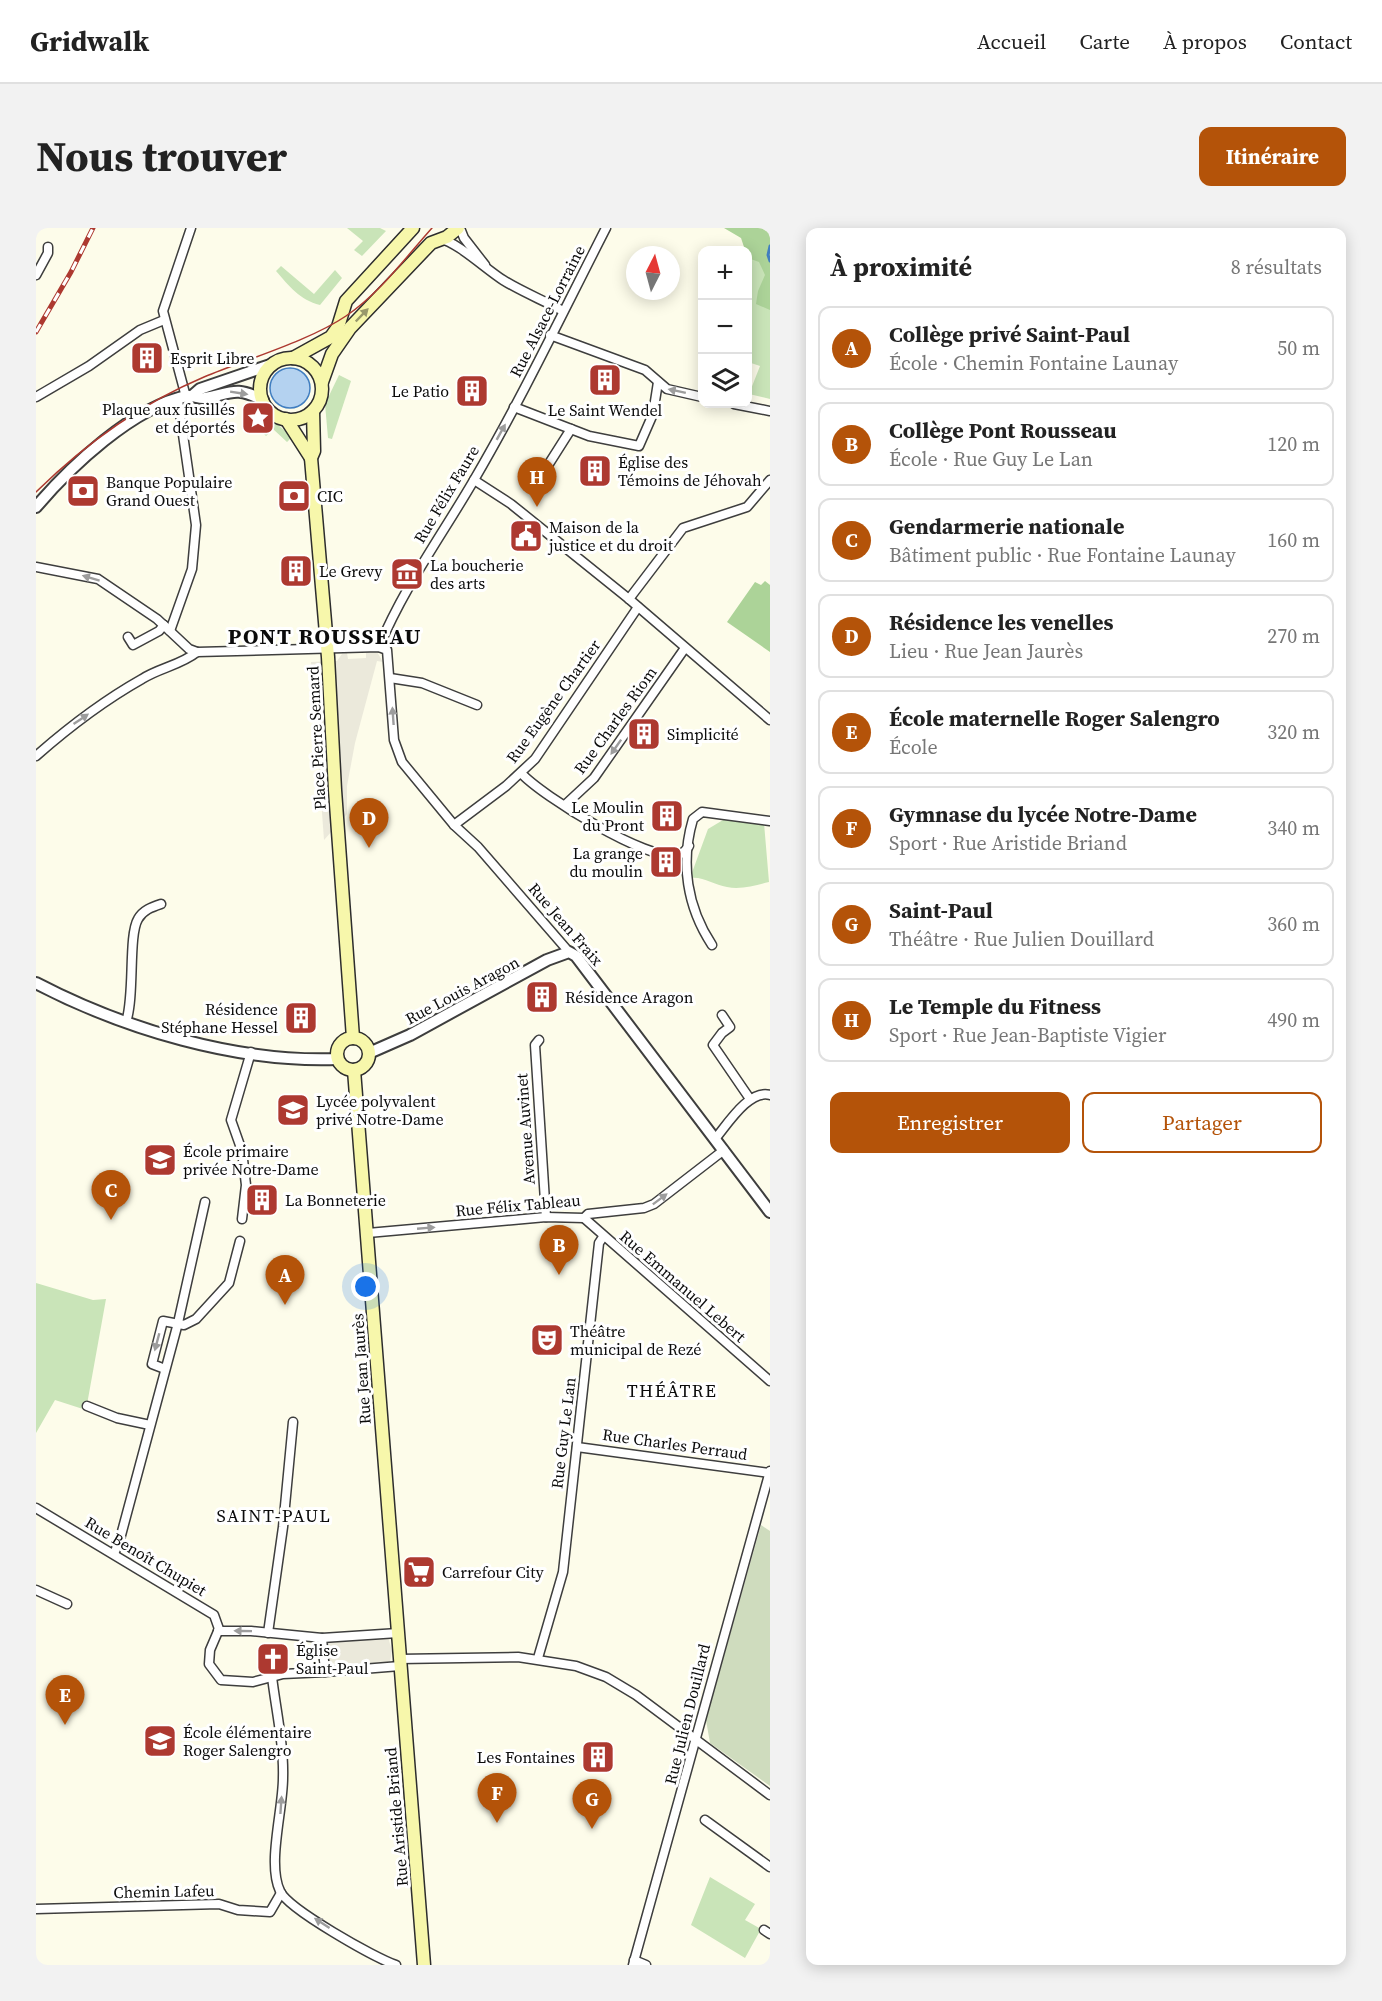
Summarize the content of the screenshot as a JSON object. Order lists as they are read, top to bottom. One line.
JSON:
{"streets":{"main road":["Place Pierre Semard","Rue Jean Jaurès","Rue Aristide Briand"],"street":["Rue Alsace-Lorraine","Rue Félix Faure","Rue Eugène Chartier","Rue Charles Riom","Rue Jean Fraix","Rue Louis Aragon","Avenue Auvinet","Rue Félix Tableau","Rue Emmanuel Lebert","Rue Guy Le Lan","Rue Charles Perraud","Rue Benoît Chupiet","Rue Julien Douillard","Chemin Lafeu"]},"crossings":[["Rue Alsace-Lorraine","Rue Félix Faure"],["Rue Félix Faure","Rue Jean Fraix"],["Rue Eugène Chartier","Rue Jean Fraix"],["Place Pierre Semard","Rue Louis Aragon"],["Place Pierre Semard","Rue Jean Jaurès"],["Rue Jean Fraix","Rue Louis Aragon"],["Rue Jean Fraix","Rue Félix Tableau"],["Rue Louis Aragon","Rue Jean Jaurès"],["Avenue Auvinet","Rue Félix Tableau"],["Rue Félix Tableau","Rue Jean Jaurès"],["Rue Emmanuel Lebert","Rue Guy Le Lan"],["Rue Jean Jaurès","Rue Aristide Briand"],["Rue Guy Le Lan","Rue Charles Perraud"],["Rue Charles Perraud","Rue Julien Douillard"]],"one_way":["Rue Charles Riom","Rue Félix Tableau"],"districts":["PONT ROUSSEAU","THÉÂTRE","SAINT-PAUL"],"places":{"building":["Esprit Libre","Le Saint Wendel","Le Patio","Église des Témoins de Jéhovah","Le Grevy","Simplicité","Le Moulin du Pront","La grange du moulin","Résidence Aragon","Résidence Stéphane Hessel","La Bonneterie","Les Fontaines"],"place":["Plaque aux fusillés et déportés"],"bank":["Banque Populaire Grand Ouest","CIC"],"public building":["Maison de la justice et du droit"],"museum":["La boucherie des arts"],"school or university":["Lycée polyvalent privé Notre-Dame","École primaire privée Notre-Dame","École élémentaire Roger Salengro"],"theatre":["Théâtre municipal de Rezé"],"supermarket":["Carrefour City"],"church":["Église Saint-Paul"]},"north":"top","page":{"header":"Gridwalk","nav":["Accueil","Carte","À propos","Contact"],"title":"Nous trouver","buttons":["Itinéraire",["Enregistrer","Partager"]],"heading":["À proximité","8 résultats"],"map_buttons":["+","−"],"list":[{"mark":"A","name":"Collège privé Saint-Paul","note":"École · Chemin Fontaine Launay","value":"50 m"},{"mark":"B","name":"Collège Pont Rousseau","note":"École · Rue Guy Le Lan","value":"120 m"},{"mark":"C","name":"Gendarmerie nationale","note":"Bâtiment public · Rue Fontaine Launay","value":"160 m"},{"mark":"D","name":"Résidence les venelles","note":"Lieu · Rue Jean Jaurès","value":"270 m"},{"mark":"E","name":"École maternelle Roger Salengro","note":"École","value":"320 m"},{"mark":"F","name":"Gymnase du lycée Notre-Dame","note":"Sport · Rue Aristide Briand","value":"340 m"},{"mark":"G","name":"Saint-Paul","note":"Théâtre · Rue Julien Douillard","value":"360 m"},{"mark":"H","name":"Le Temple du Fitness","note":"Sport · Rue Jean-Baptiste Vigier","value":"490 m"}],"pins":["H","D","C","B","A","E","F","G"]}}
